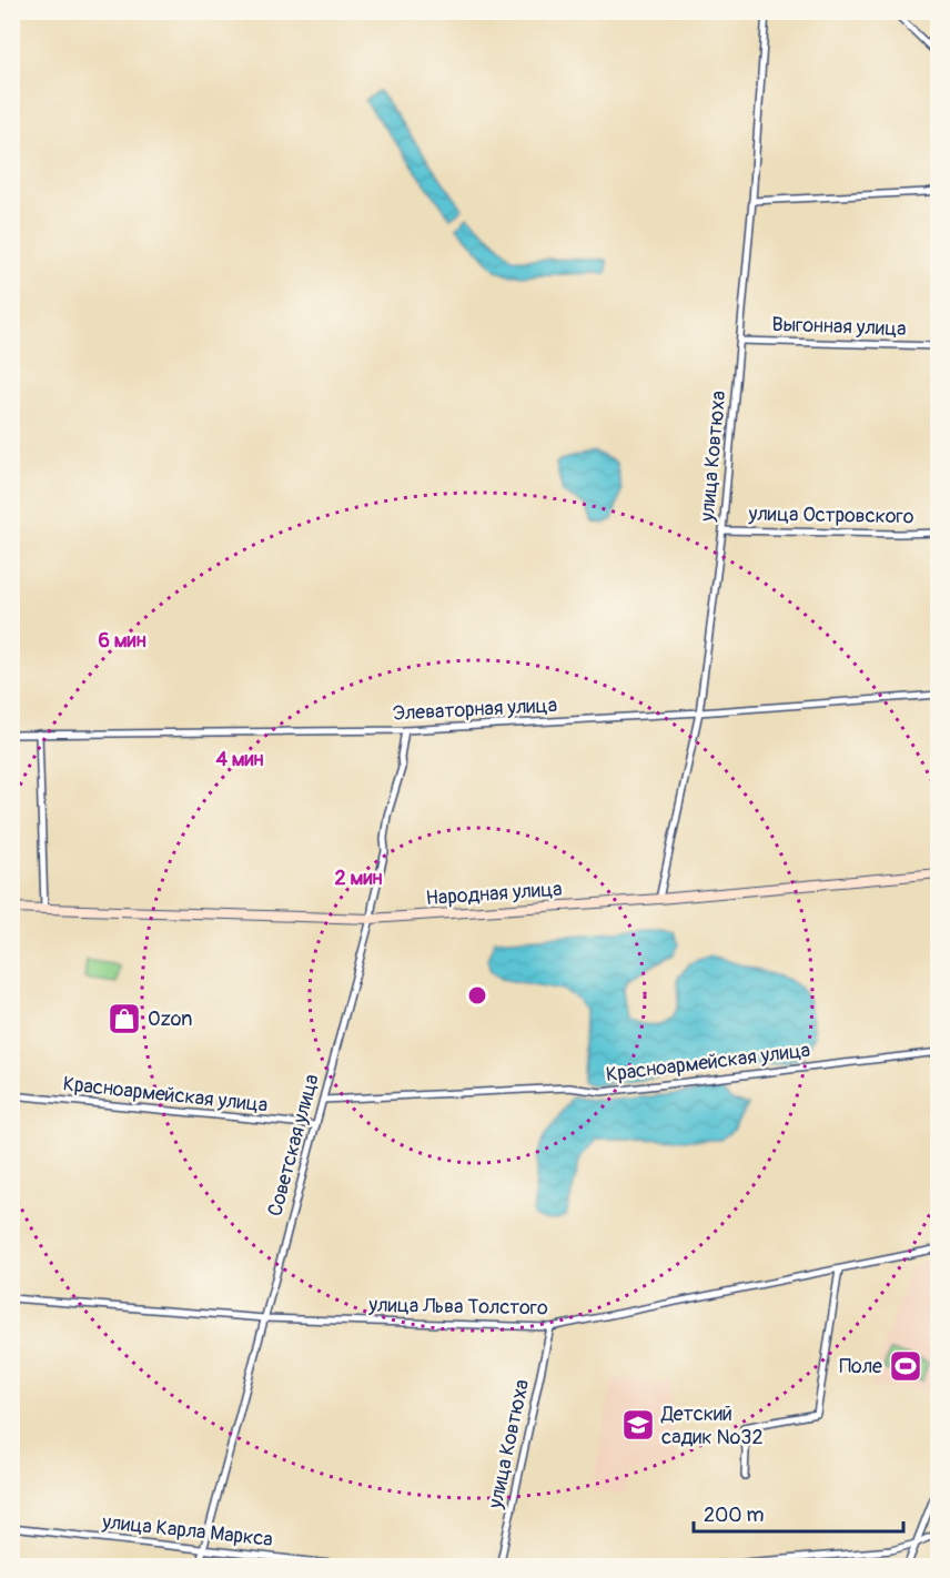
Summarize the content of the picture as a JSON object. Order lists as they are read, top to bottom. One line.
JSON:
{"streets":{"main road":["Народная улица"],"street":["Выгонная улица","улица Ковтюха","улица Островского","Элеваторная улица","Красноармейская улица","Советская улица","улица Льва Толстого","улица Карла Маркса"]},"crossings":[["Выгонная улица","улица Ковтюха"],["улица Ковтюха","улица Островского"],["улица Ковтюха","Элеваторная улица"],["улица Ковтюха","Народная улица"],["улица Ковтюха","улица Льва Толстого"],["Элеваторная улица","Советская улица"],["Народная улица","Советская улица"],["Красноармейская улица","Советская улица"],["Советская улица","улица Льва Толстого"],["Советская улица","улица Карла Маркса"]],"places":{"shop":["Ozon"],"sports":["Поле"],"school or university":["Детский садик №32"]},"scale_bar":"200 m","rings":["6 мин","4 мин","2 мин"]}
